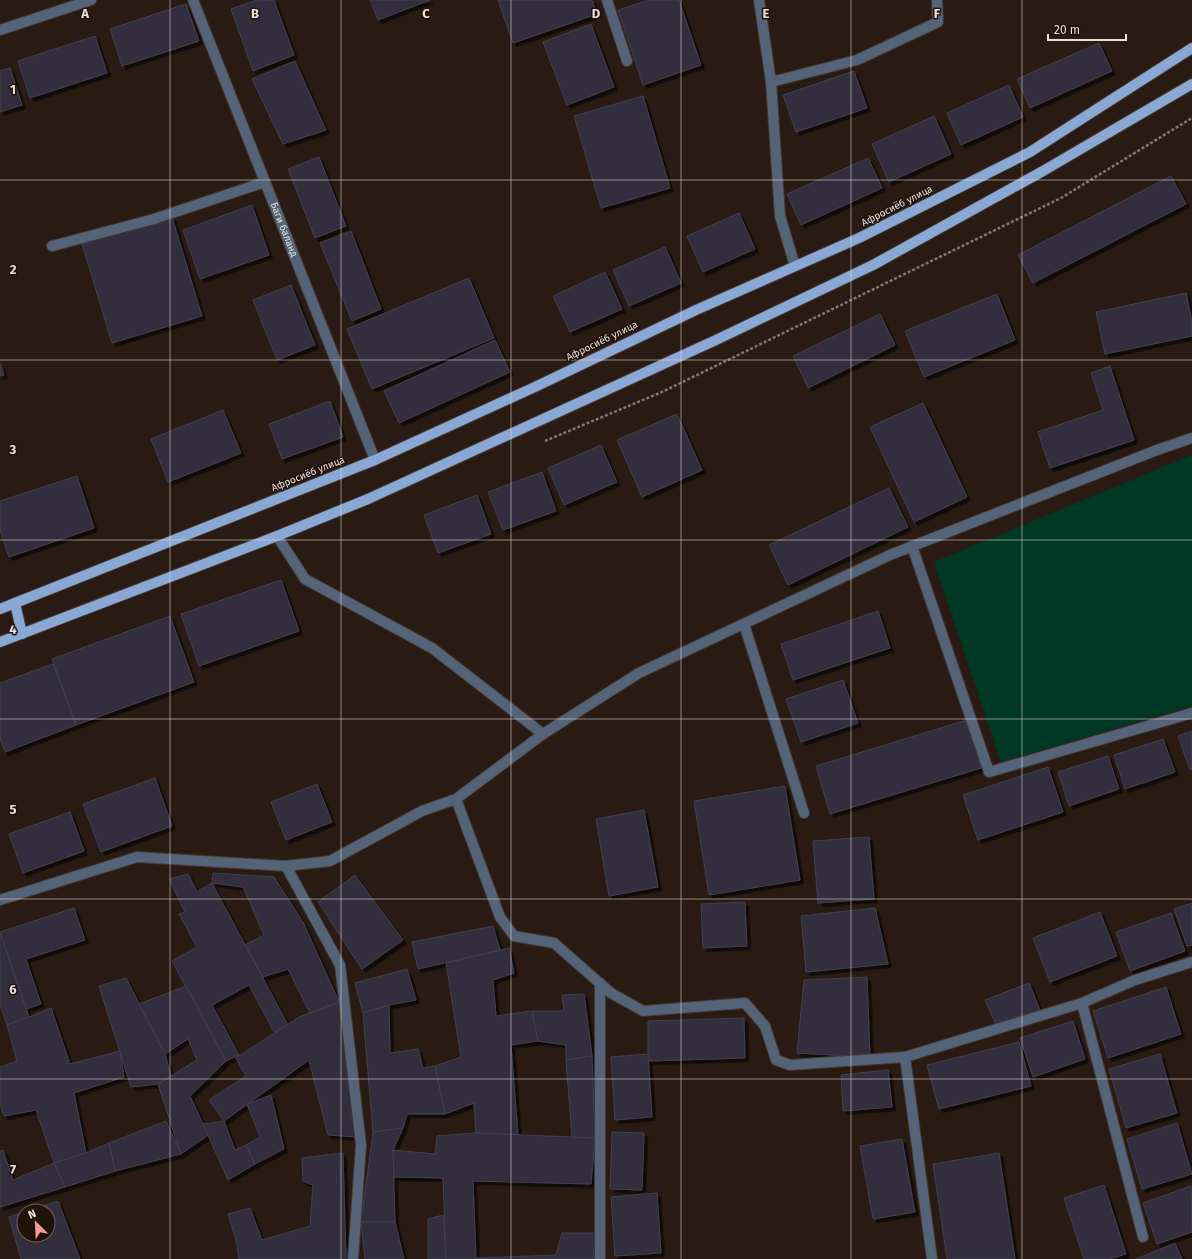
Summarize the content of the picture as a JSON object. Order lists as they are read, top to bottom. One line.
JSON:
{"streets":{"main road":["Афросиёб улица"],"street":["Баги баланд"]},"crossings":[["Афросиёб улица","Баги баланд"]],"scale_bar":"20 m","north":"top left","grid":{"columns":["A","B","C","D","E","F"],"rows":["1","2","3","4","5","6","7"]}}
